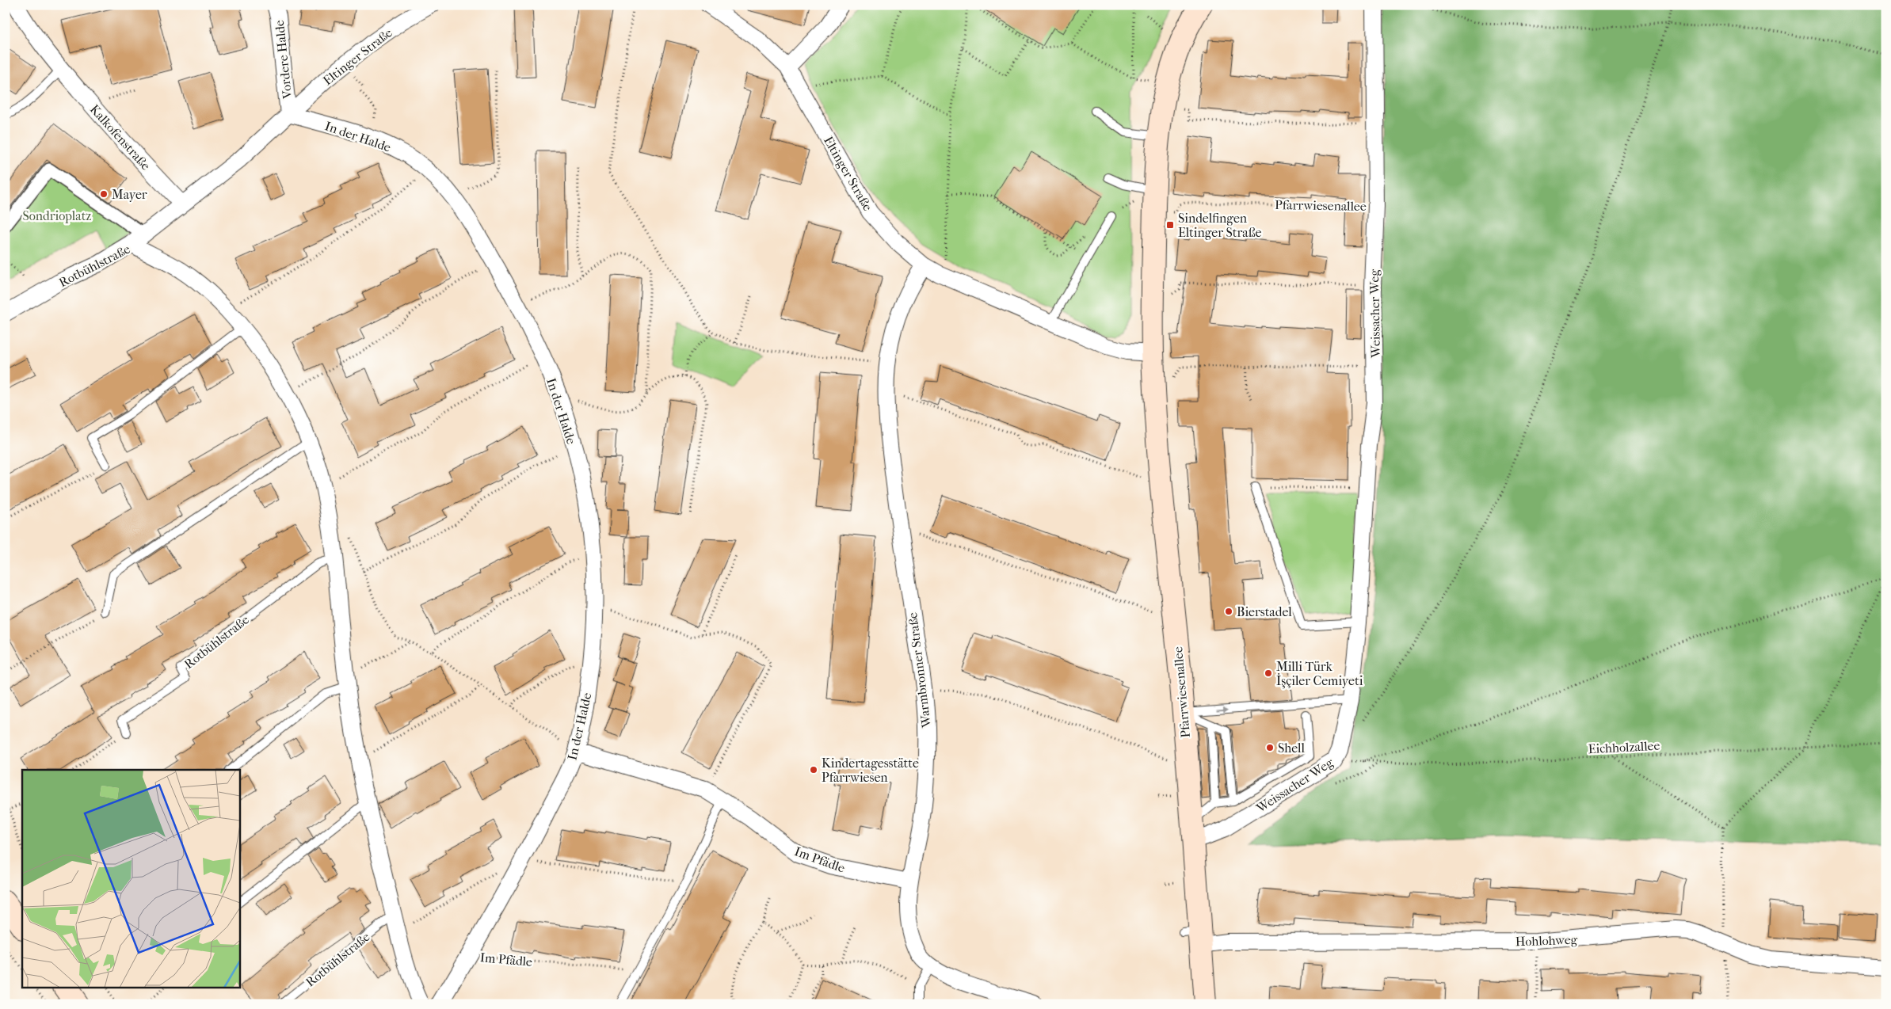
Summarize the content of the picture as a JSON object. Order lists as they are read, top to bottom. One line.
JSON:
{"streets":{"main road":["Pfarrwiesenallee"],"street":["Eltinger Straße","Vordere Halde","In der Halde","Kalkofenstraße","Rotbühlstraße","Weissacher Weg","Warmbronner Straße","Im Pfädle","Hohlohweg"],"path":["Eichholzallee"]},"crossings":[["Eltinger Straße","Vordere Halde"],["Eltinger Straße","In der Halde"],["Eltinger Straße","Pfarrwiesenallee"],["Eltinger Straße","Warmbronner Straße"],["Vordere Halde","In der Halde"],["In der Halde","Im Pfädle"],["Pfarrwiesenallee","Weissacher Weg"],["Pfarrwiesenallee","Hohlohweg"],["Warmbronner Straße","Im Pfädle"]],"parks":["Sondrioplatz"],"places":{"other":["Mayer","Bierstadel","Milli Türk İşçiler Cemiyeti","Shell","Kindertagesstätte Pfarrwiesen"],"transit":["Sindelfingen Eltinger Straße"]}}
